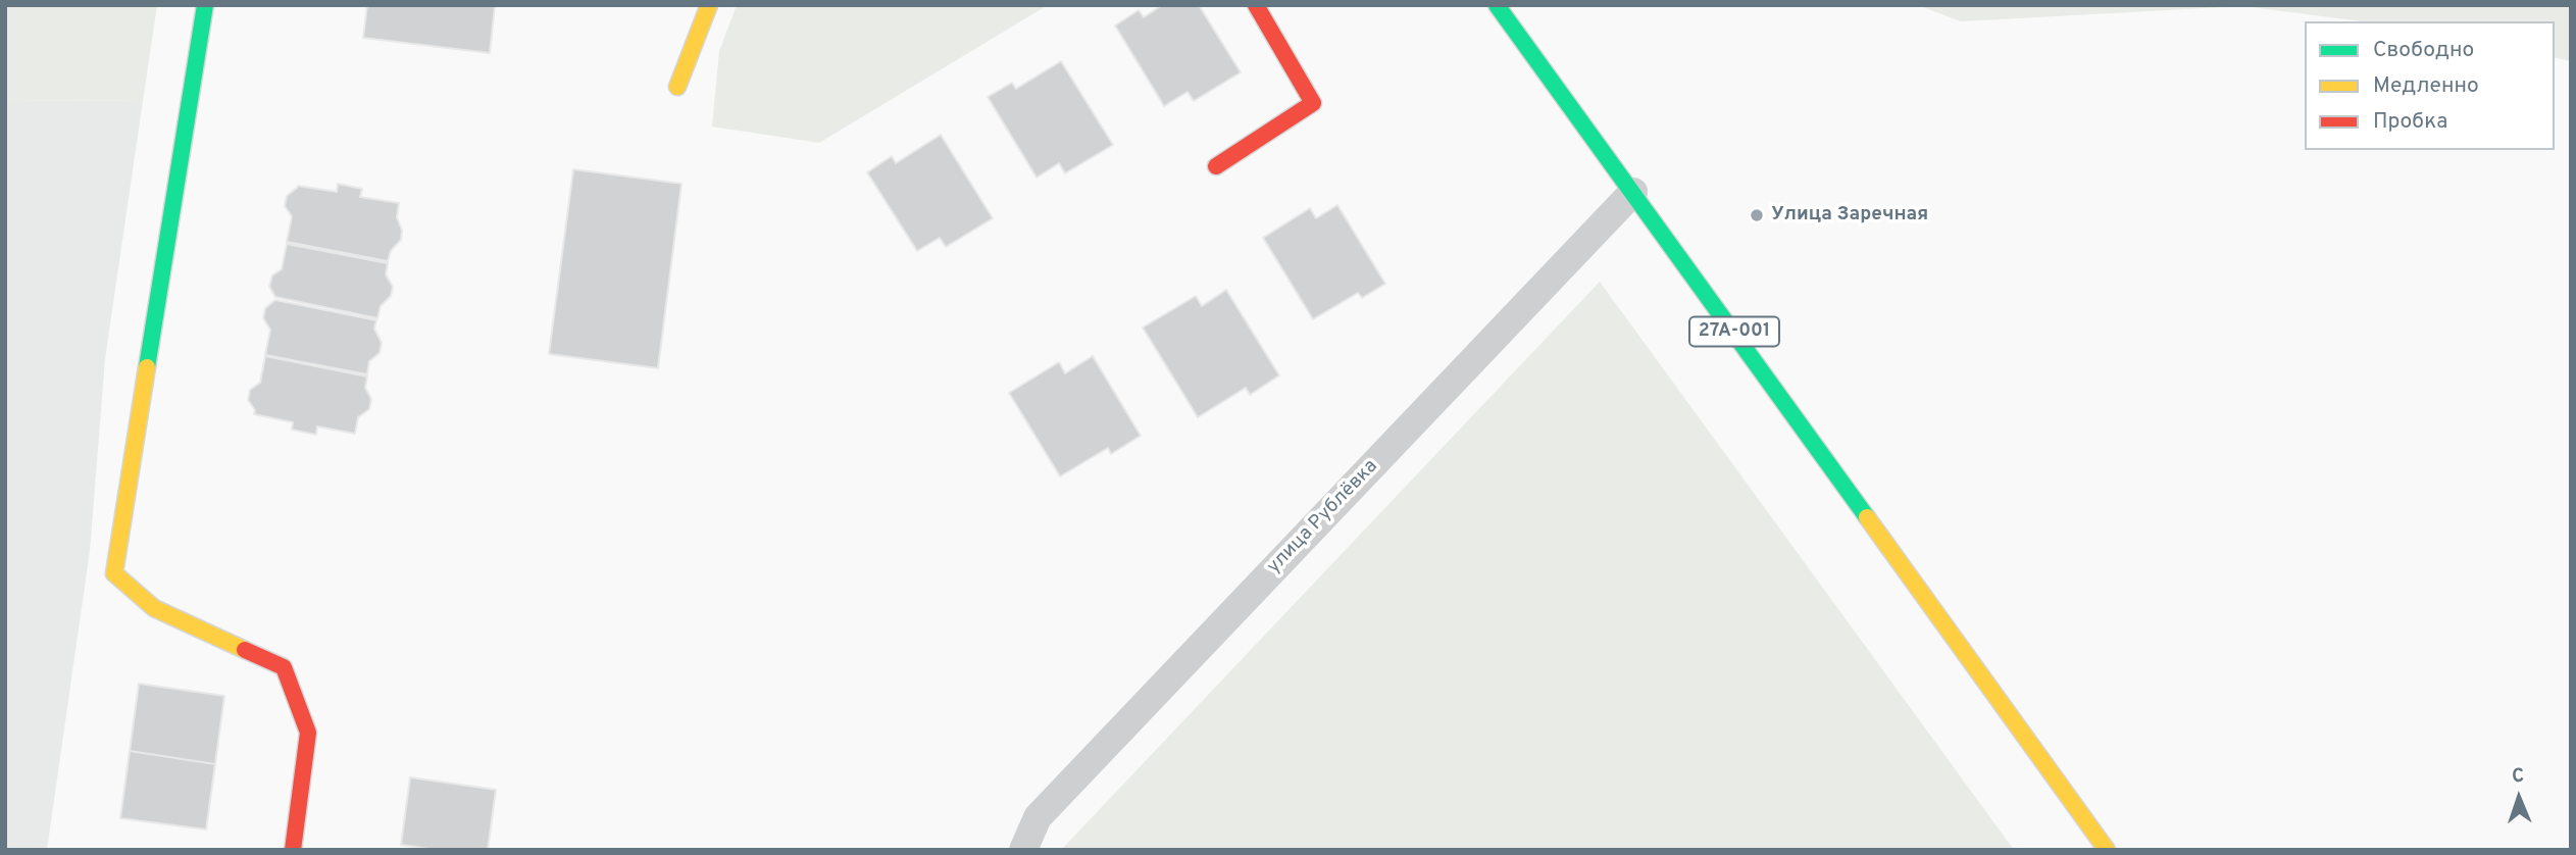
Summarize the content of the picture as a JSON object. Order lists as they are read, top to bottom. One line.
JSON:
{"streets":{"street":["27А-001"],"lane":["улица Рублёвка"]},"crossings":[["27А-001","улица Рублёвка"]],"places":["Улица Заречная"],"legend":["Свободно","Медленно","Пробка"],"north":"top"}
